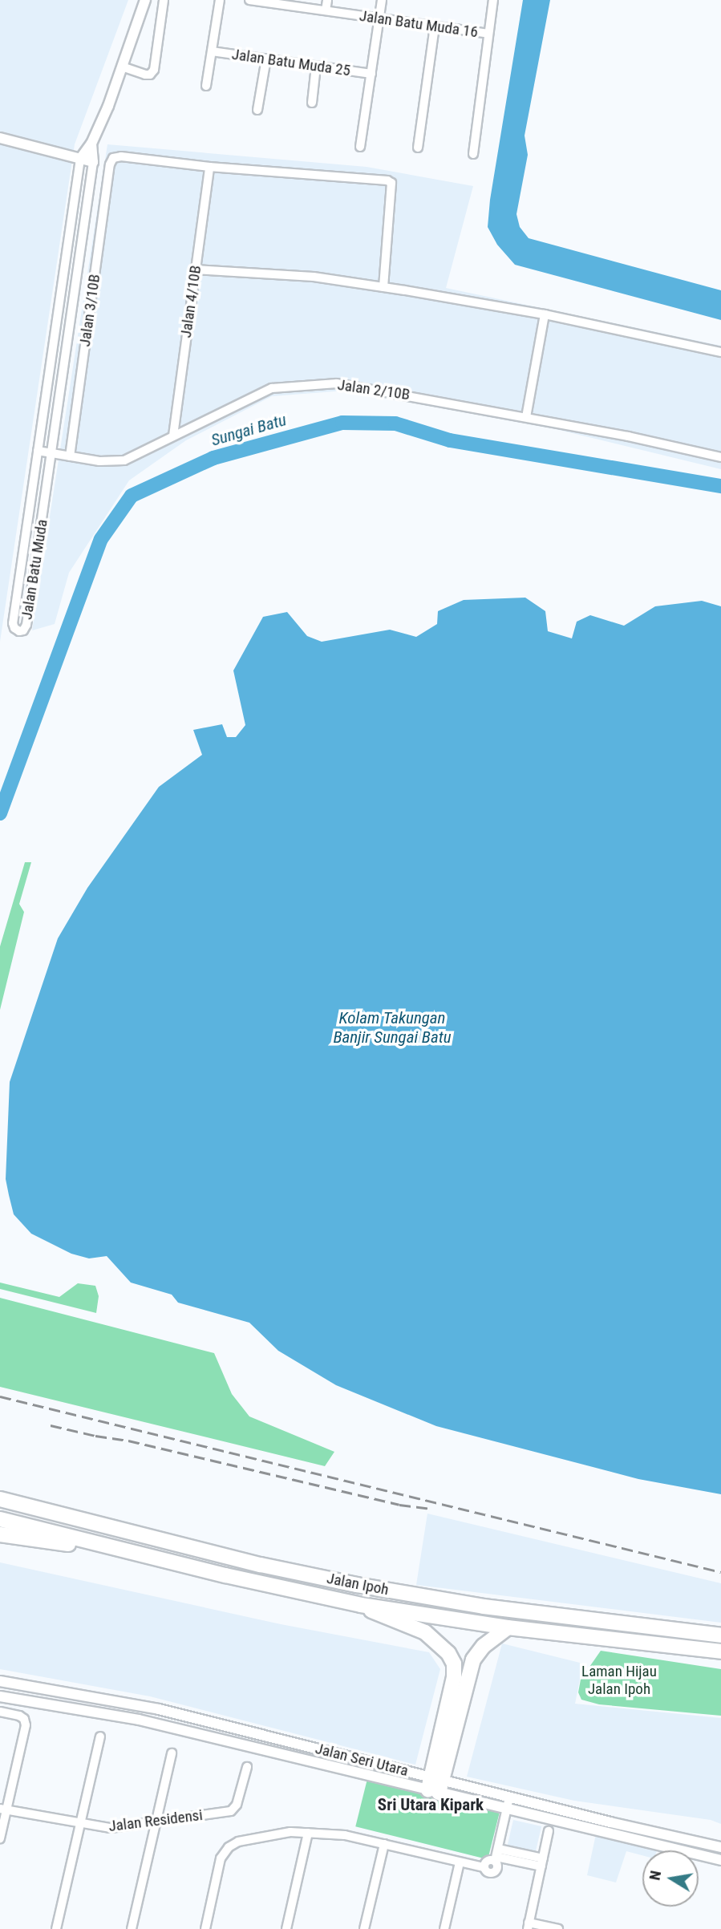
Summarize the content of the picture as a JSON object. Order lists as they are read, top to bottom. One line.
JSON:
{"streets":{"highway":["Jalan Ipoh"],"street":["Jalan Batu Muda 16","Jalan Batu Muda 25","Jalan 4/10B","Jalan 3/10B","Jalan 2/10B","Jalan Batu Muda","Jalan Seri Utara","Jalan Residensi"]},"crossings":[["Jalan 4/10B","Jalan 3/10B"],["Jalan 4/10B","Jalan 2/10B"],["Jalan 3/10B","Jalan 2/10B"],["Jalan 2/10B","Jalan Batu Muda"]],"districts":["Sri Utara Kipark"],"water":["Sungai Batu","Kolam Takungan Banjir Sungai Batu"],"parks":["Laman Hijau Jalan Ipoh"],"north":"left"}
